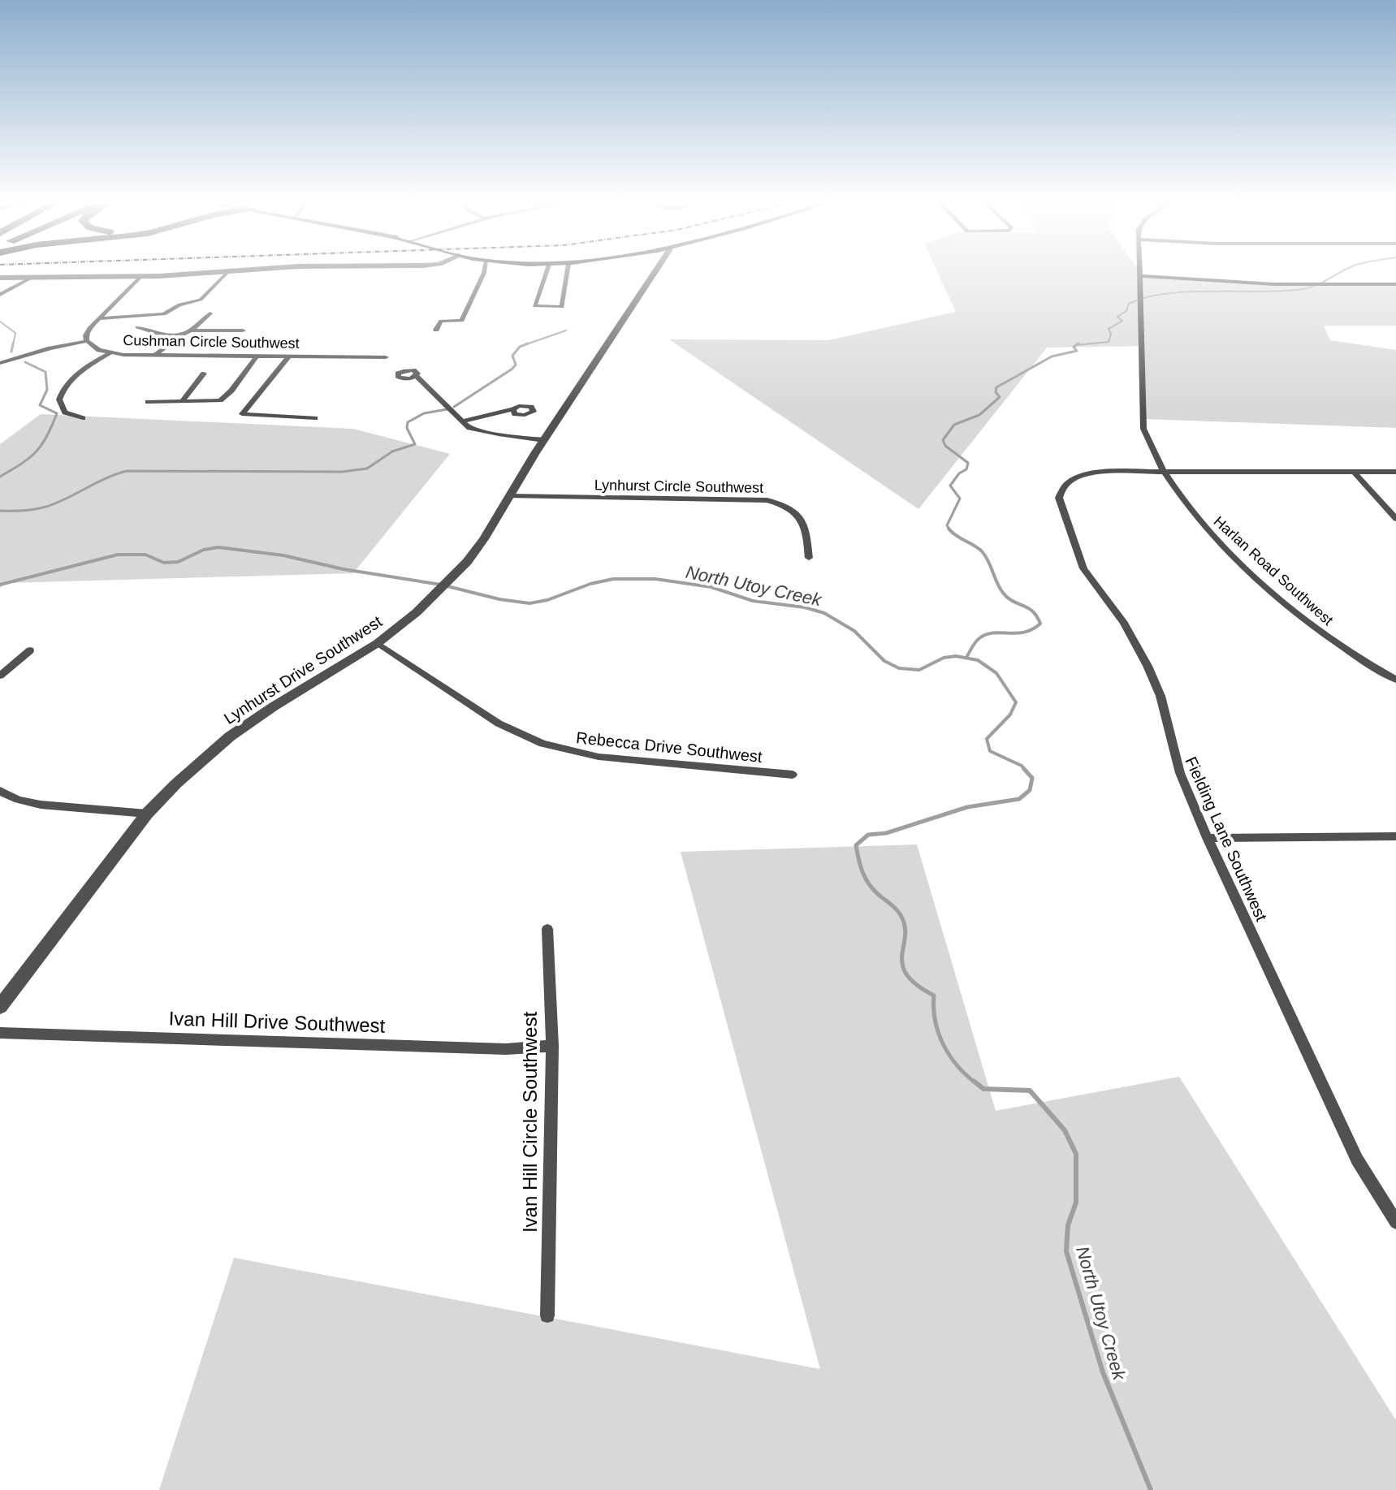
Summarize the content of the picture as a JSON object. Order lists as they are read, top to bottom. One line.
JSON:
{"streets":{"street":["Cushman Circle Southwest","Lynhurst Circle Southwest","Harlan Road Southwest","Lynhurst Drive Southwest","Rebecca Drive Southwest","Fielding Lane Southwest","Ivan Hill Drive Southwest","Ivan Hill Circle Southwest"]},"crossings":[["Lynhurst Circle Southwest","Lynhurst Drive Southwest"],["Harlan Road Southwest","Fielding Lane Southwest"],["Lynhurst Drive Southwest","Rebecca Drive Southwest"],["Ivan Hill Drive Southwest","Ivan Hill Circle Southwest"]],"water":["North Utoy Creek"]}
